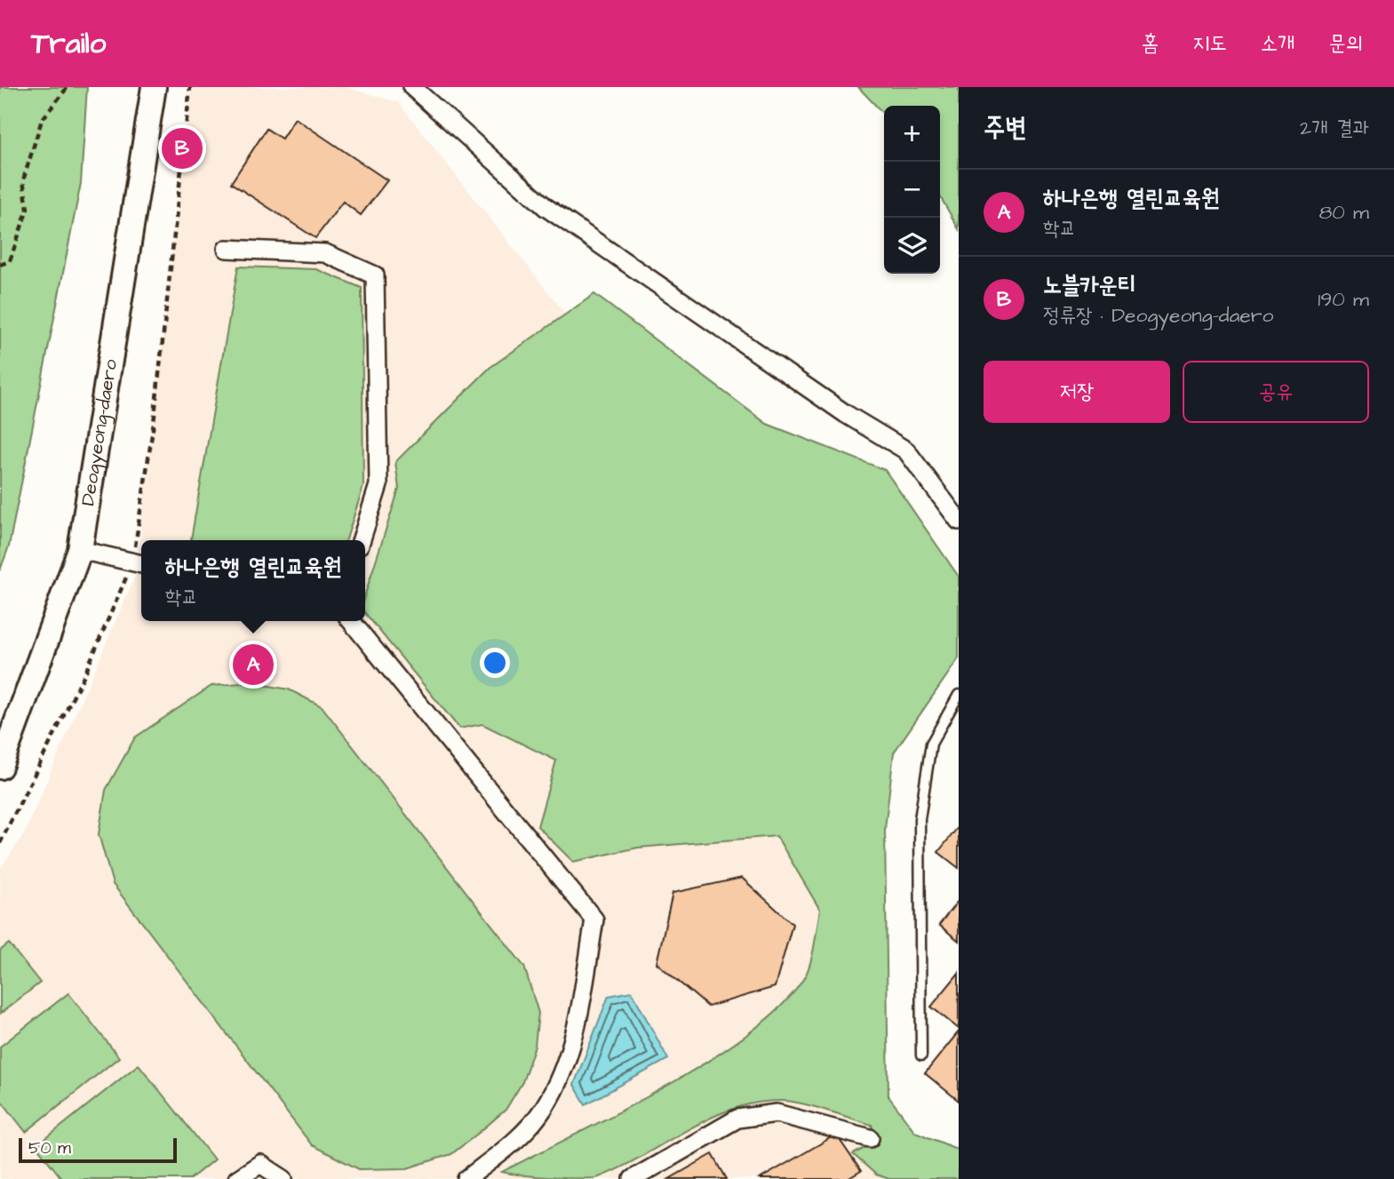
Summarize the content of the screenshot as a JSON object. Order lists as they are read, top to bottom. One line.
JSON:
{"streets":{"main road":["Deogyeong-daero"]},"scale_bar":"50 m","page":{"header":"Trailo","nav":["홈","지도","소개","문의"],"heading":["주변","2개 결과"],"map_buttons":["+","−"],"pins":["B","A"],"list":[{"mark":"A","name":"하나은행 열린교육원","note":"학교","value":"80 m"},{"mark":"B","name":"노블카운티","note":"정류장 · Deogyeong-daero","value":"190 m"}],"buttons":["저장","공유"],"popup":["하나은행 열린교육원","학교"],"scale":"50 m"}}
